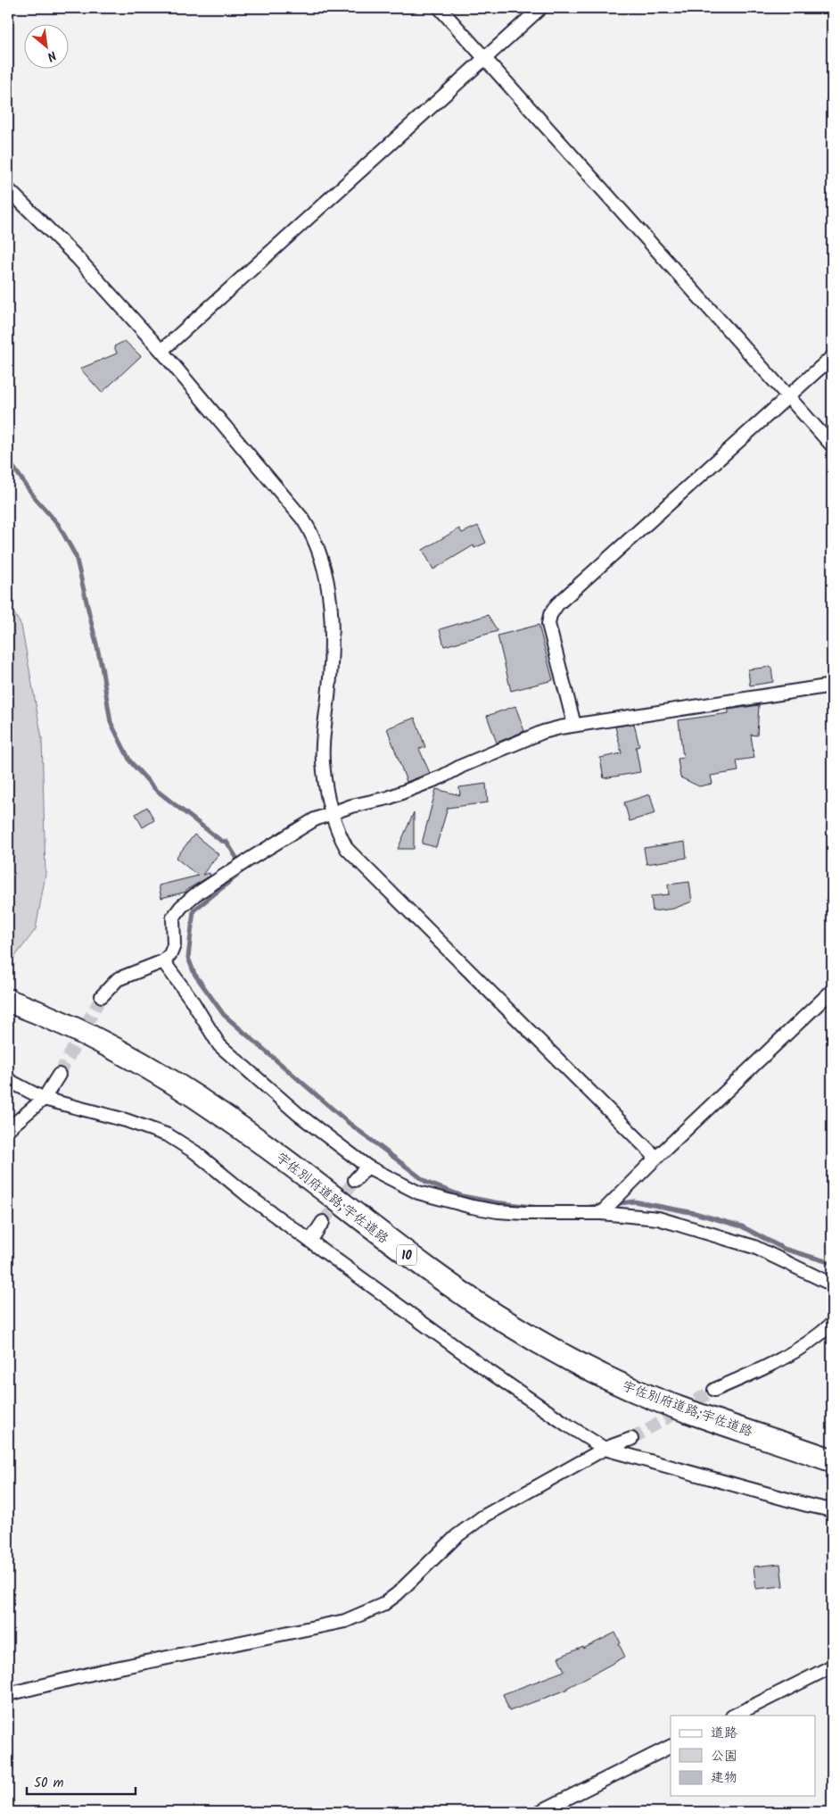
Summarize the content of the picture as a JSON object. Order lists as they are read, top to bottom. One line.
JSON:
{"streets":{"highway":["宇佐別府道路;宇佐道路","10"]},"legend":["道路","公園","建物"],"scale_bar":"50 m","north":"bottom right"}
